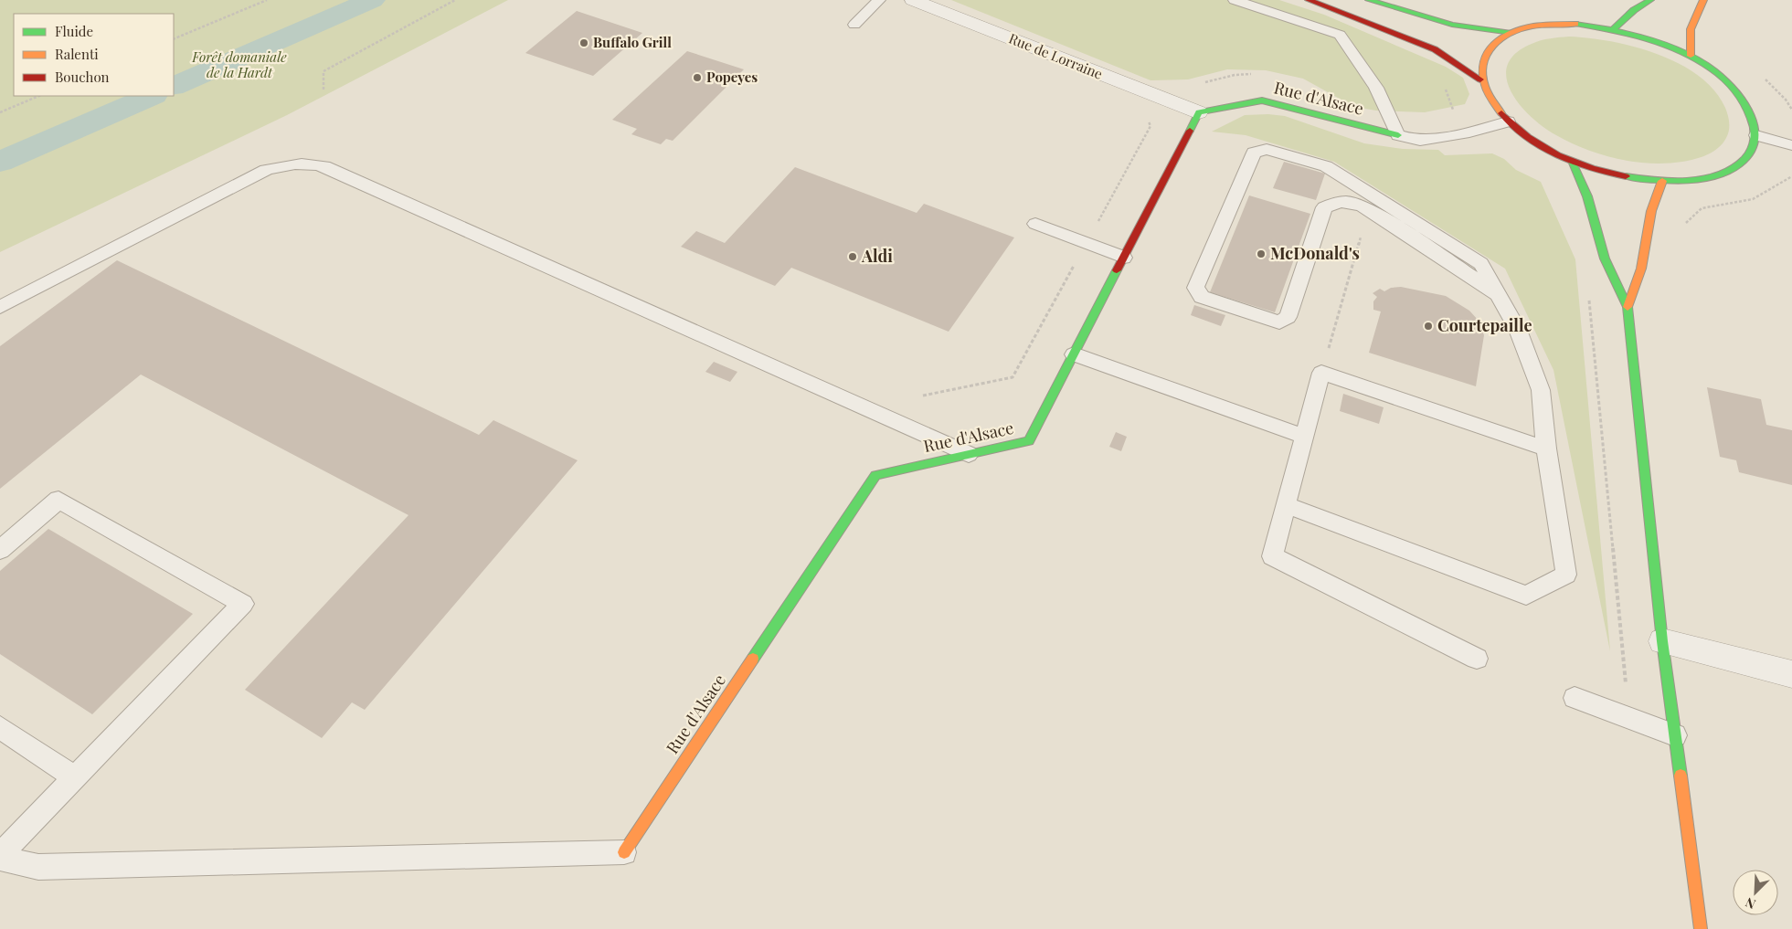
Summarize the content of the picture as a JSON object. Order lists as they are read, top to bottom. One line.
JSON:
{"streets":{"main road":["Rue d'Alsace"],"street":["Rue de Lorraine"]},"crossings":[["Rue de Lorraine","Rue d'Alsace"]],"parks":["Forêt domaniale de la Hardt"],"places":["Buffalo Grill","Popeyes","McDonald's","Aldi","Courtepaille"],"legend":["Fluide","Ralenti","Bouchon"],"north":"bottom left"}
